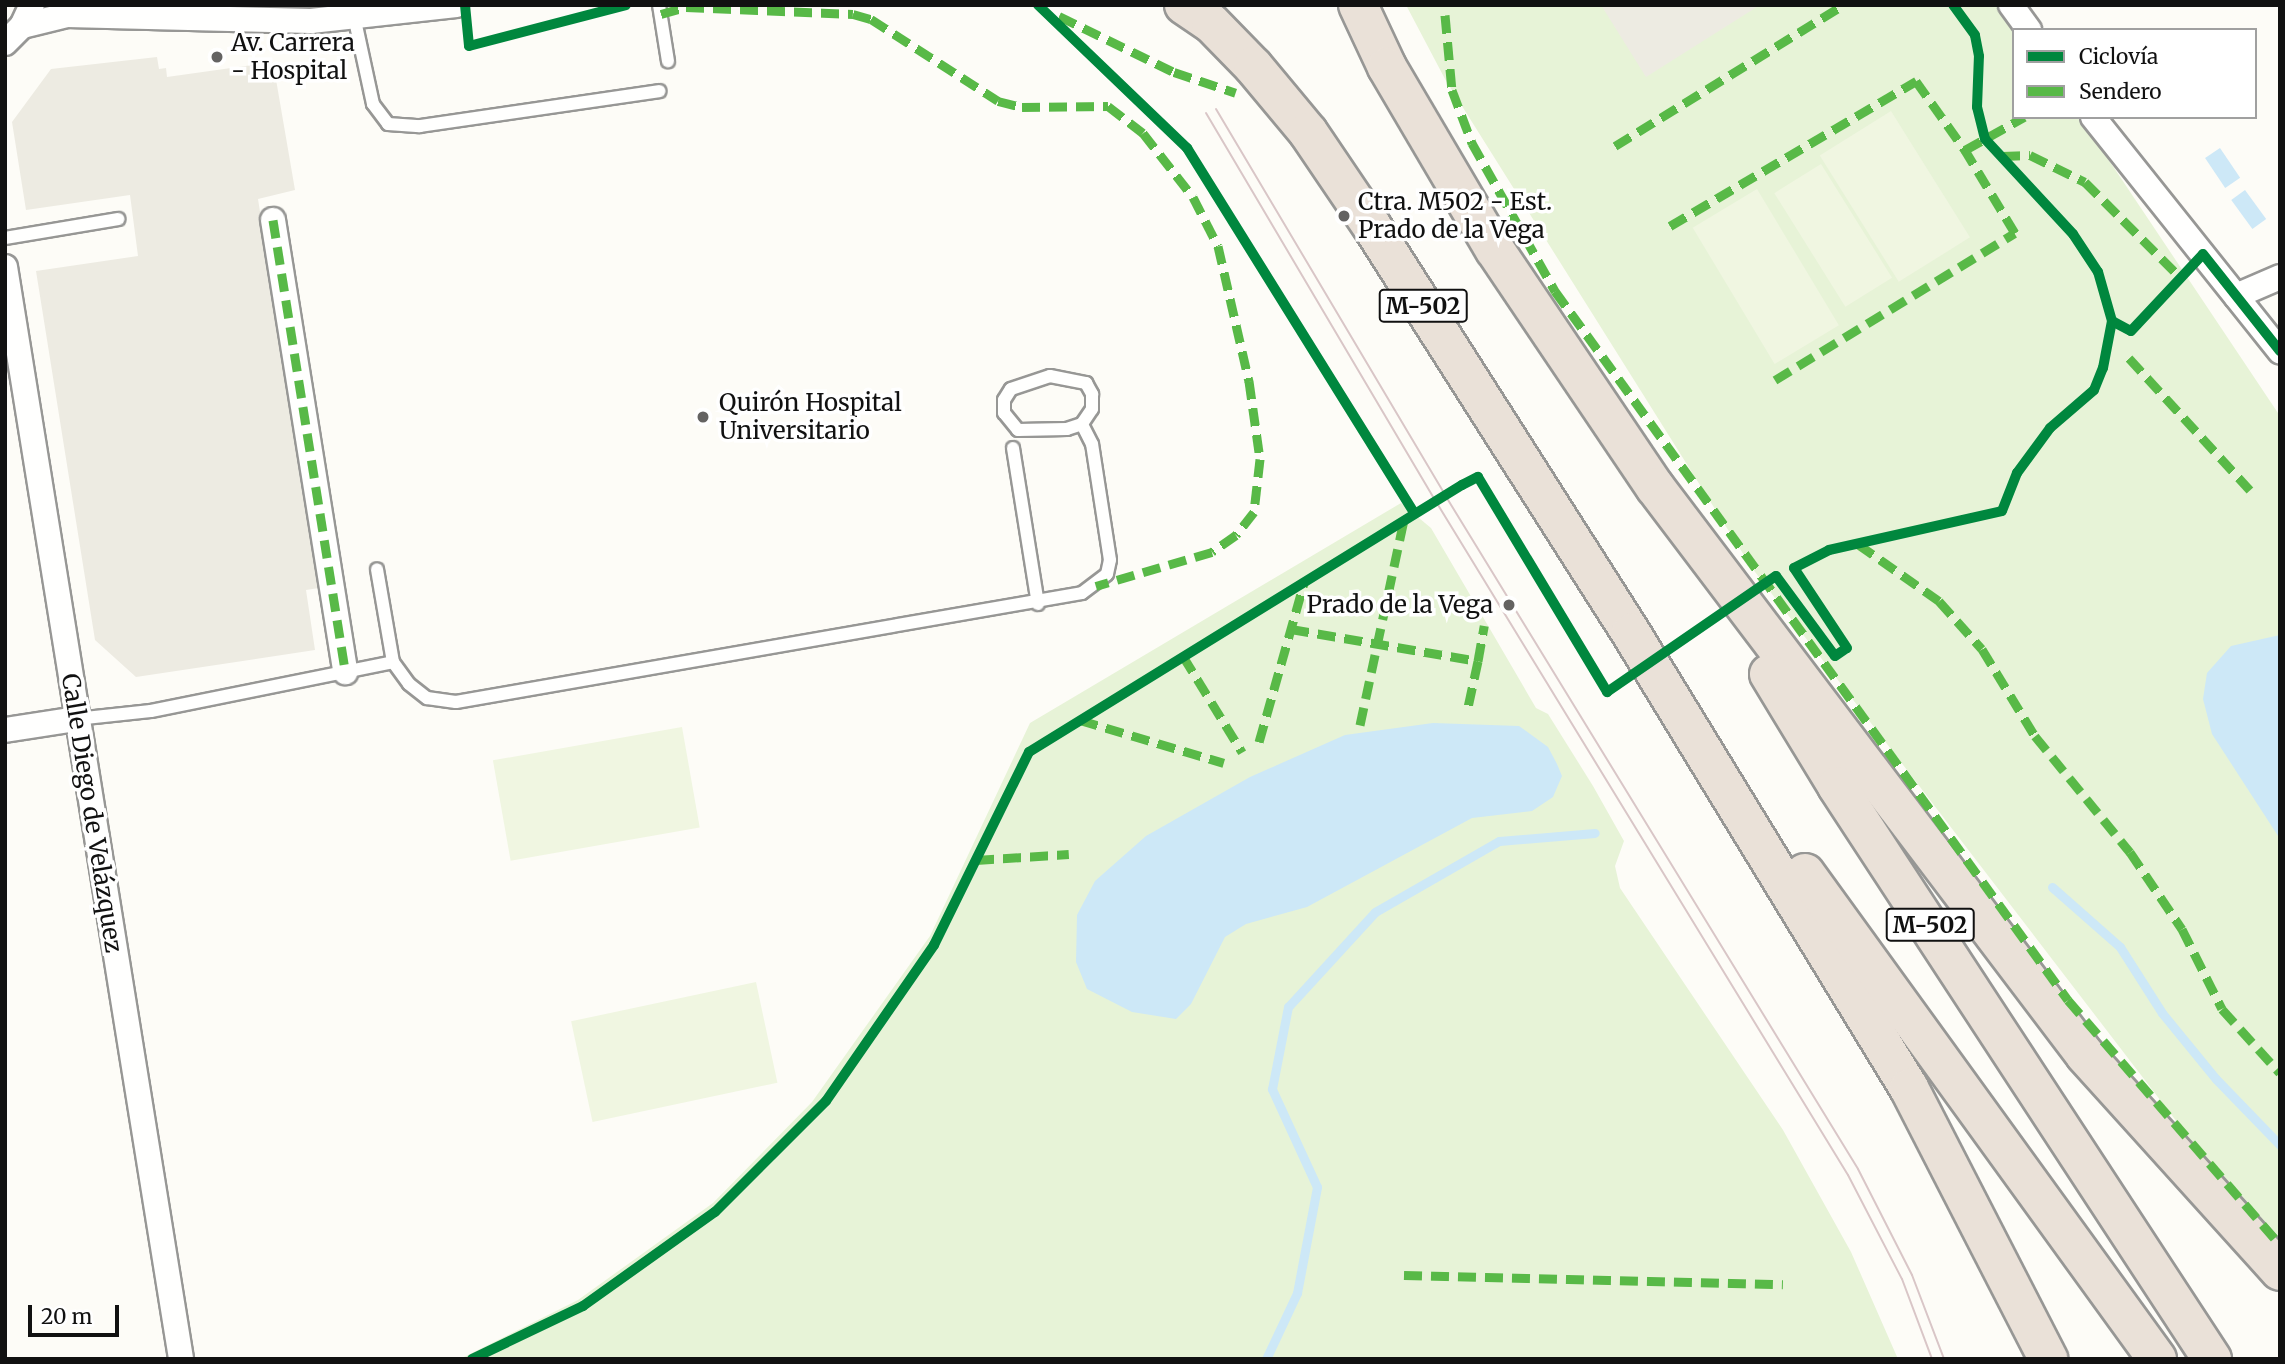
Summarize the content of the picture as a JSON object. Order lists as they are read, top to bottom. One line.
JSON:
{"streets":{"highway":["M-502"],"street":["Calle Diego de Velázquez"]},"places":["Av. Carrera - Hospital","Ctra. M502 - Est. Prado de la Vega","Quirón Hospital Universitario","Prado de la Vega"],"legend":["Ciclovía","Sendero"],"scale_bar":"20 m"}
